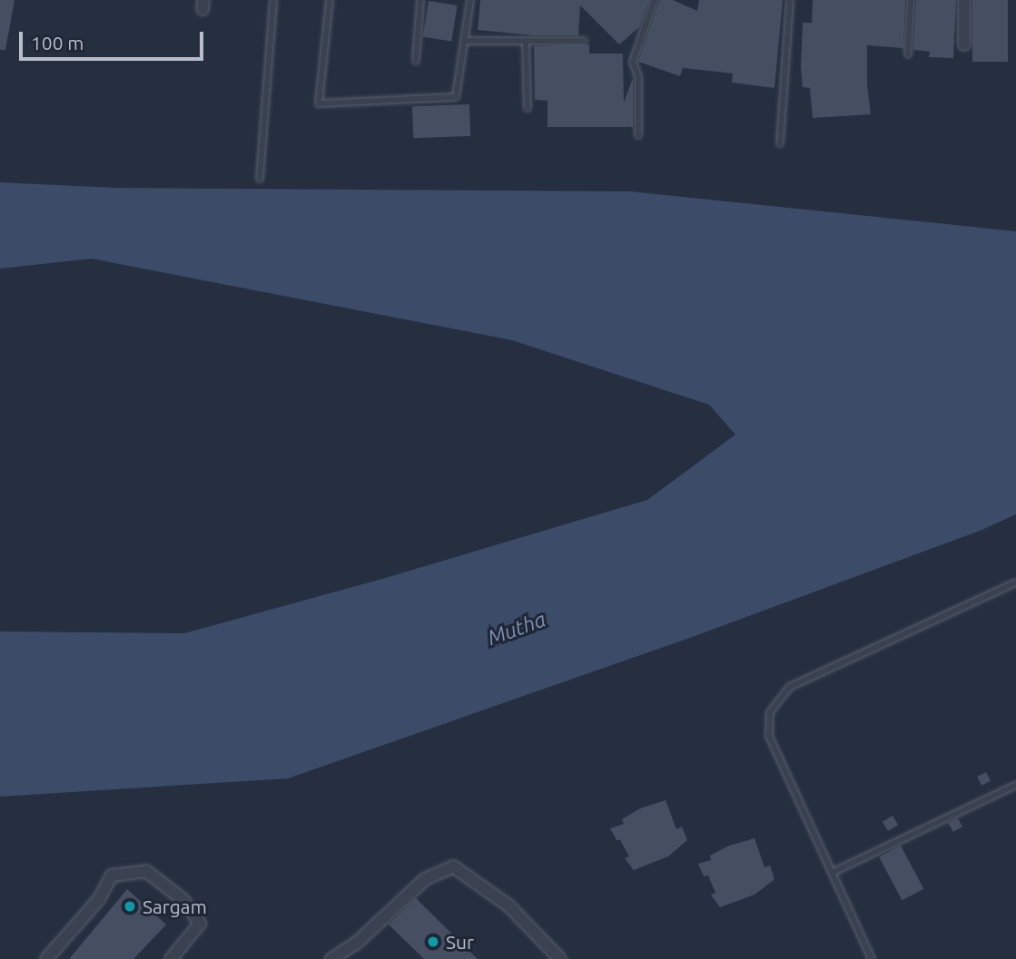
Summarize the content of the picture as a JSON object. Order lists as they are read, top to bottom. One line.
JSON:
{"water":["Mutha"],"places":["Sargam","Sur"],"scale_bar":"100 m"}
